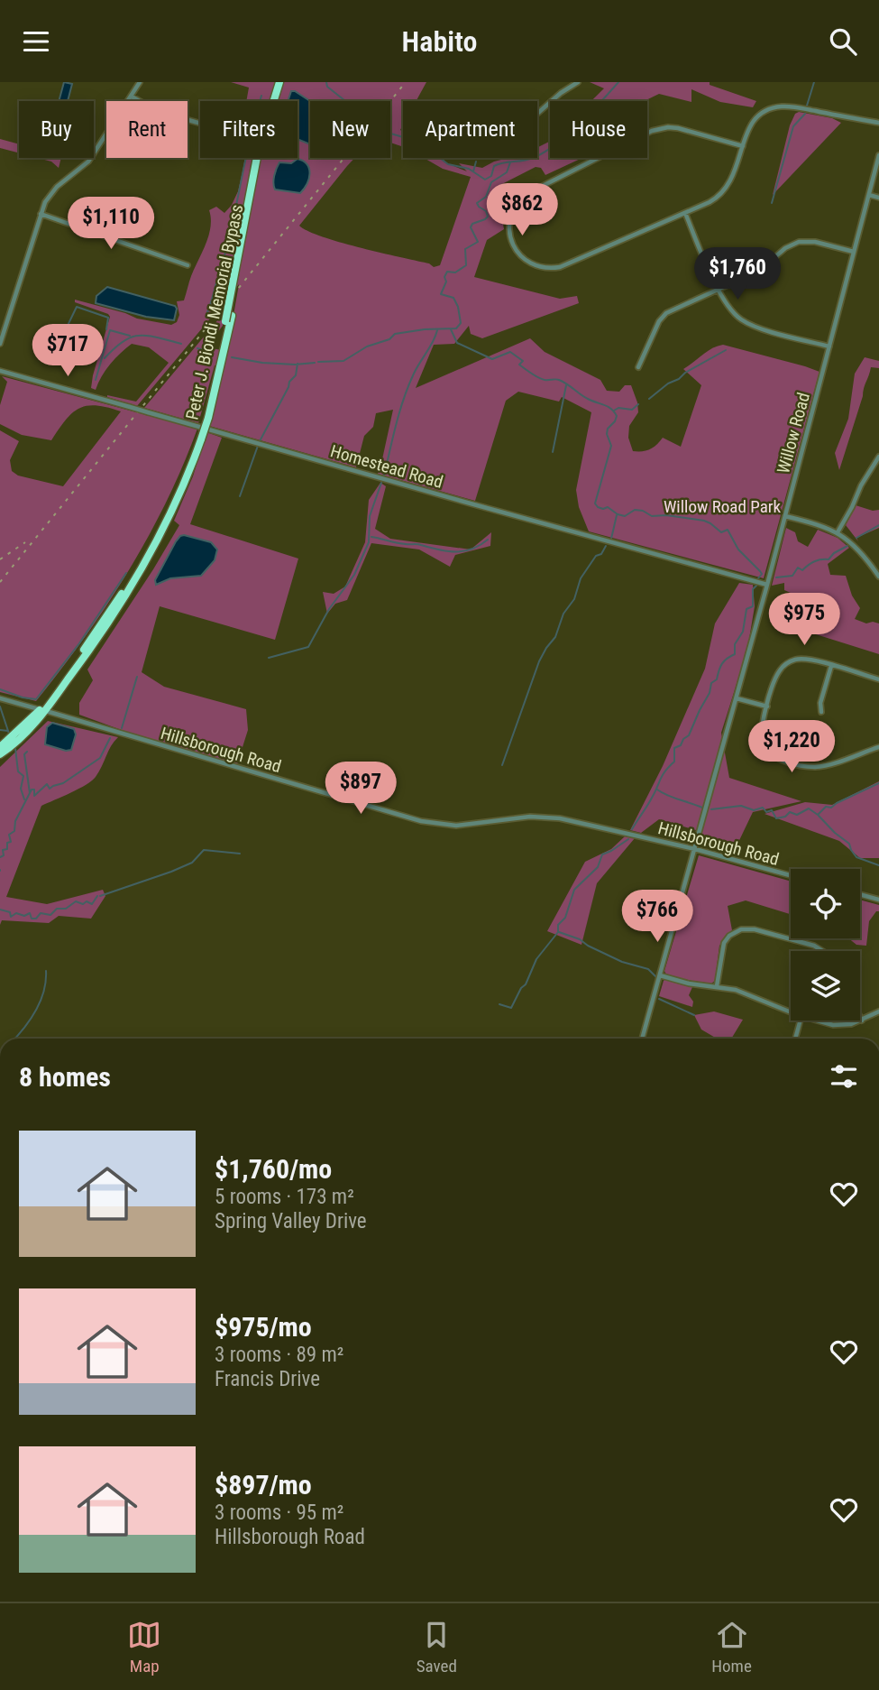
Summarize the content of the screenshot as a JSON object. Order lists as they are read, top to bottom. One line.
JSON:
{"streets":{"highway":["Peter J. Biondi Memorial Bypass"],"street":["Willow Road","Homestead Road","Hillsborough Road"]},"crossings":[["Peter J. Biondi Memorial Bypass","Hillsborough Road"],["Willow Road","Homestead Road"],["Willow Road","Hillsborough Road"]],"parks":["Willow Road Park"],"page":{"header":"Habito","chip":["Buy","Rent","Filters","New","Apartment","House"],"price":["$862","$1,110","$1,760","$717","$975","$1,220","$897","$766"],"heading":"8 homes","list":[{"name":"$1,760/mo","note":"5 rooms · 173 m² · Spring Valley Drive"},{"name":"$975/mo","note":"3 rooms · 89 m² · Francis Drive"},{"name":"$897/mo","note":"3 rooms · 95 m² · Hillsborough Road"}],"tabs":["Map","Saved","Home"]}}
